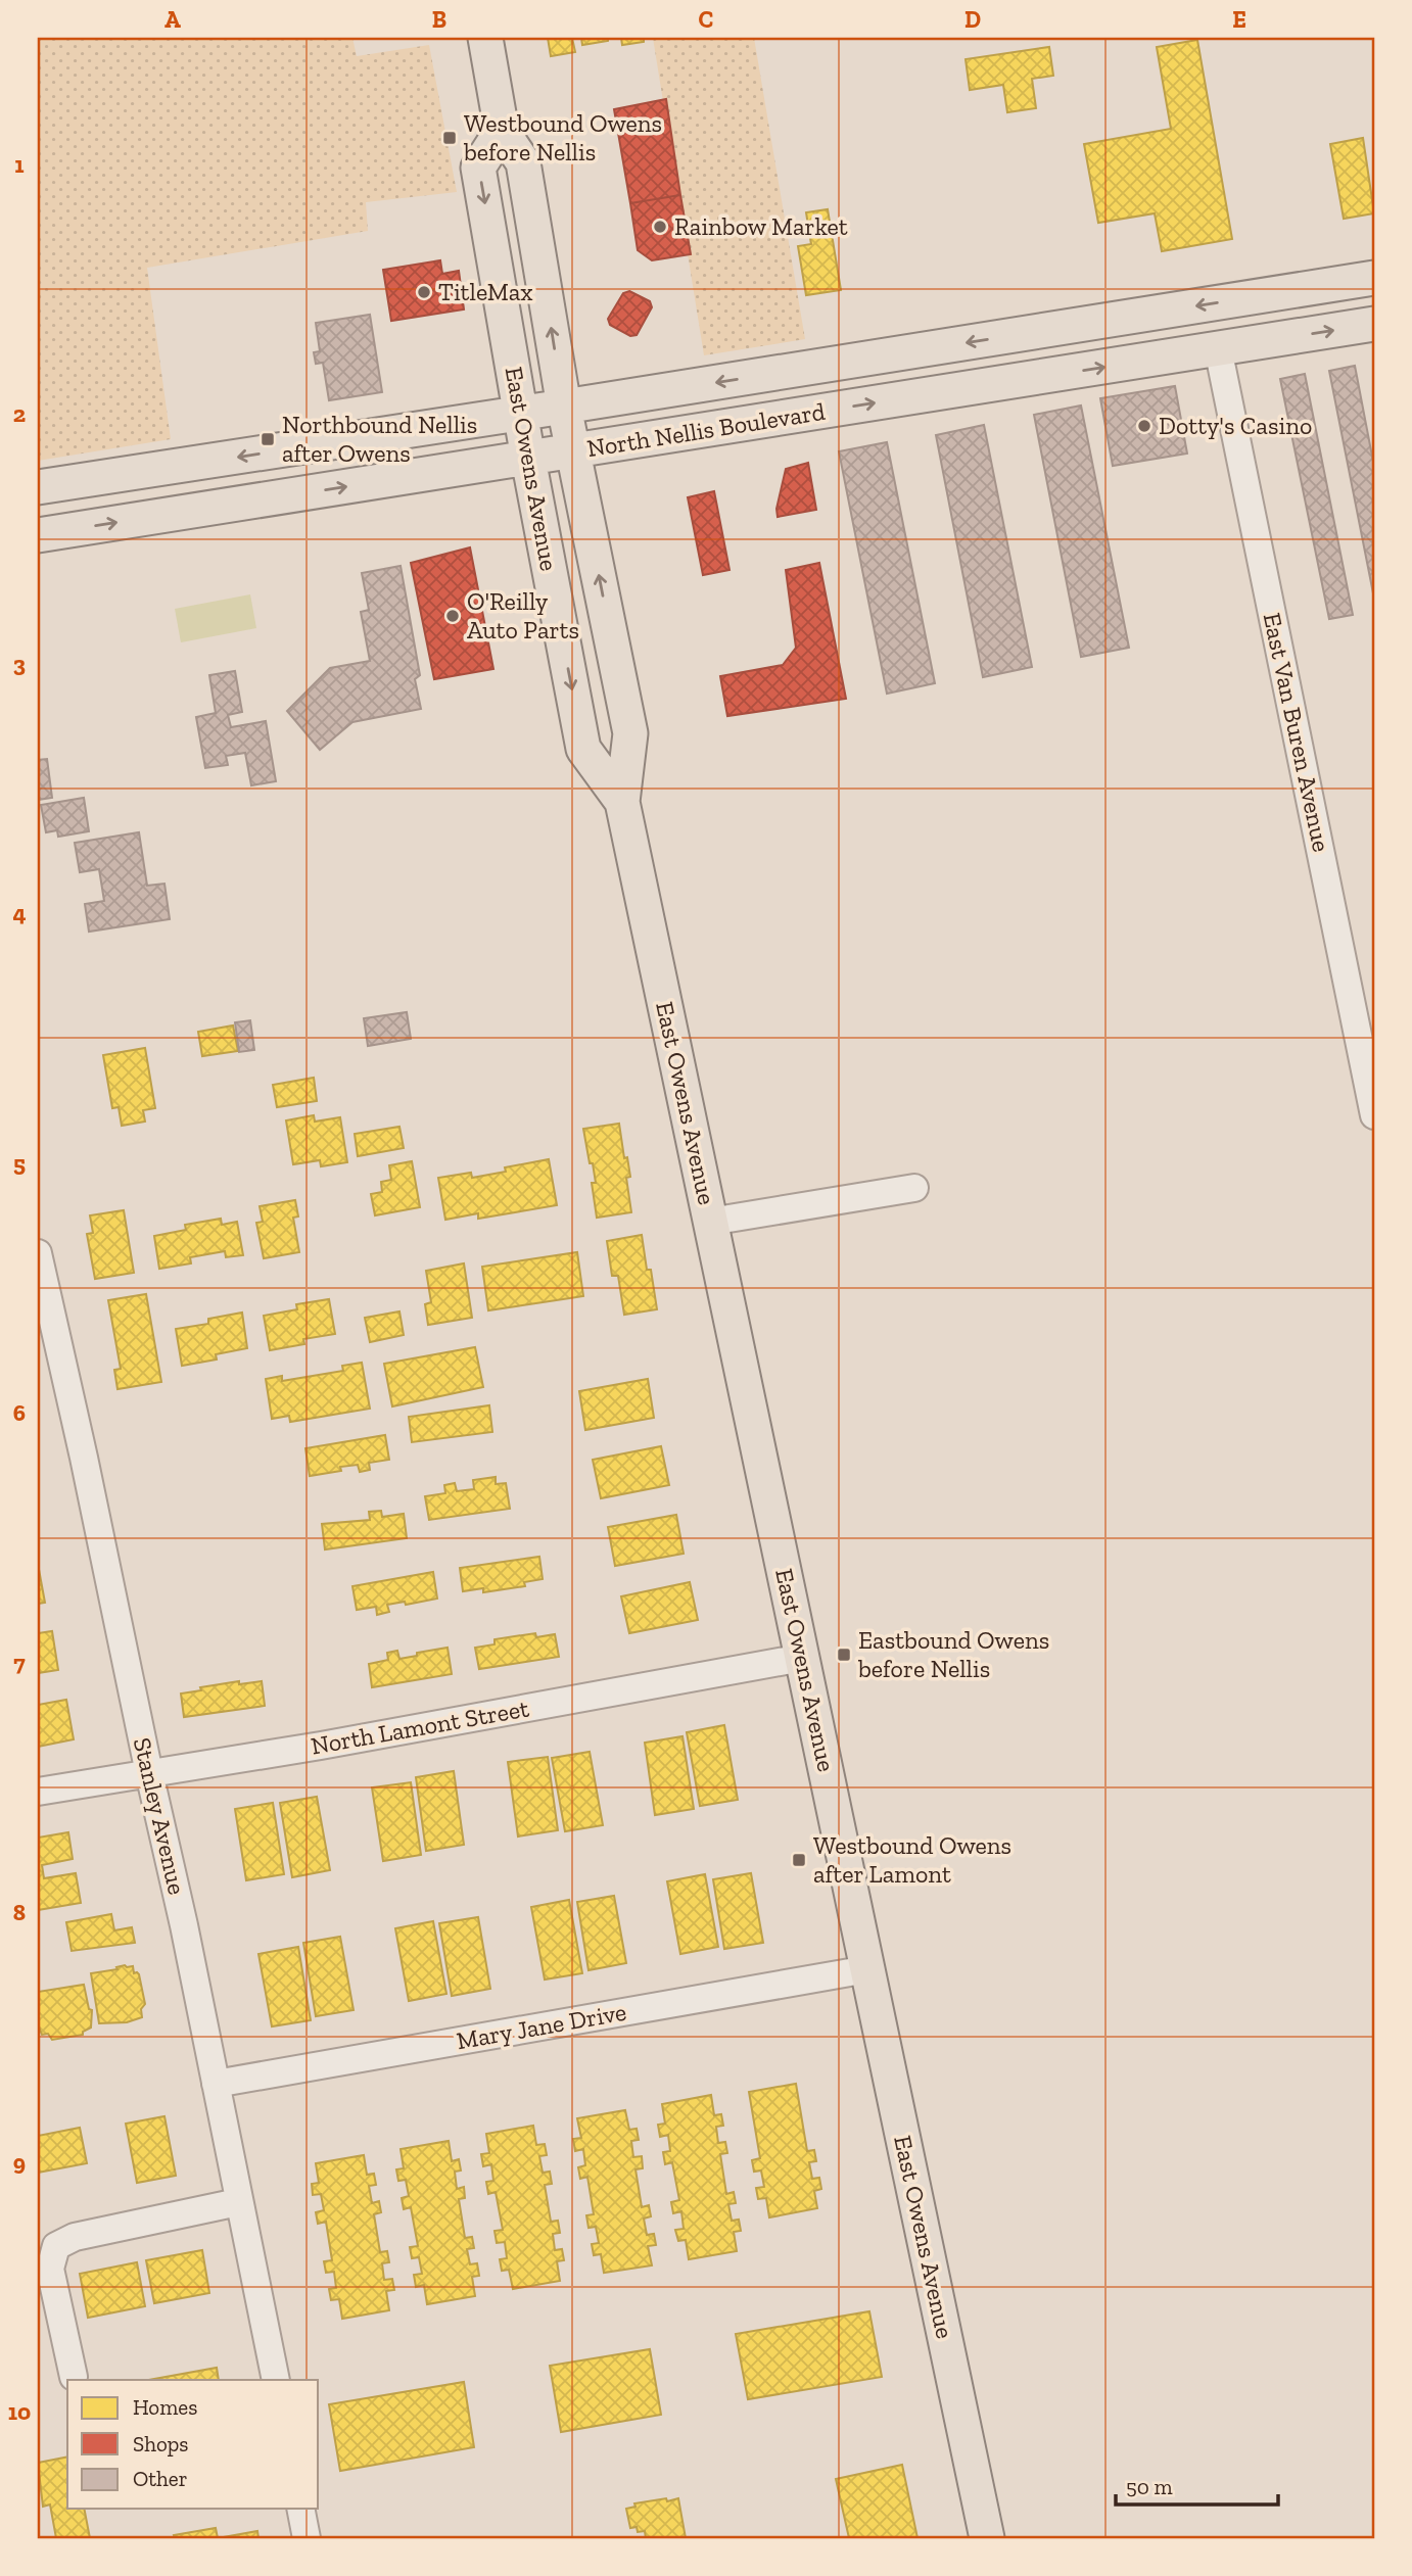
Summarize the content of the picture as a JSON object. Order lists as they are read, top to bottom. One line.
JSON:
{"streets":{"main road":["North Nellis Boulevard","East Owens Avenue"],"street":["East Van Buren Avenue","North Lamont Street","Stanley Avenue","Mary Jane Drive"]},"crossings":[["North Nellis Boulevard","East Owens Avenue"],["North Nellis Boulevard","East Van Buren Avenue"],["East Owens Avenue","North Lamont Street"],["East Owens Avenue","Mary Jane Drive"],["North Lamont Street","Stanley Avenue"],["Stanley Avenue","Mary Jane Drive"]],"places":{"transit":["Westbound Owens before Nellis","Northbound Nellis after Owens","Eastbound Owens before Nellis","Westbound Owens after Lamont"],"other":["Rainbow Market","TitleMax","Dotty's Casino","O'Reilly Auto Parts"]},"legend":["Homes","Shops","Other"],"scale_bar":"50 m","grid":{"columns":["A","B","C","D","E"],"rows":["1","2","3","4","5","6","7","8","9","10"]}}
